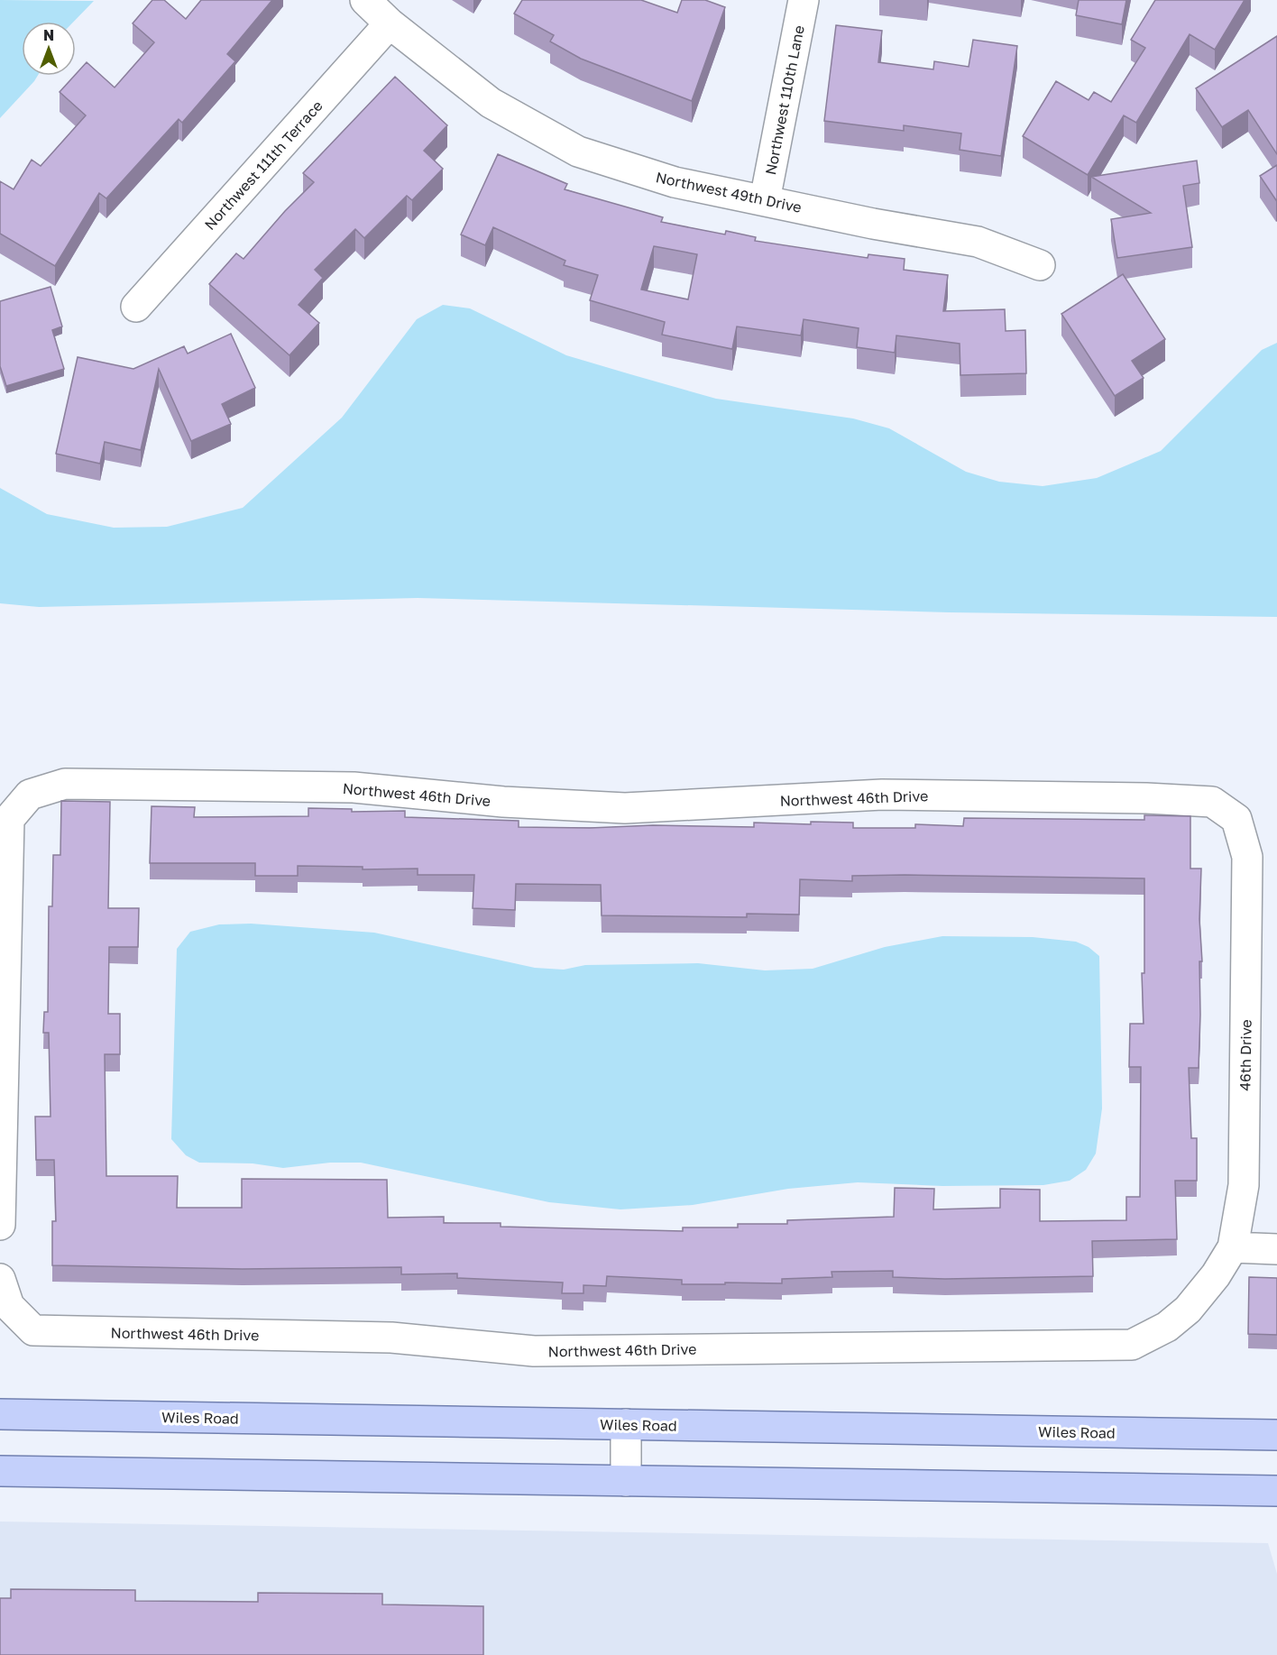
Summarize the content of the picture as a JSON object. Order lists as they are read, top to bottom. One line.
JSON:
{"streets":{"main road":["Wiles Road"],"street":["Northwest 110th Lane","Northwest 111th Terrace","Northwest 49th Drive","Northwest 46th Drive","46th Drive"]},"crossings":[["Northwest 110th Lane","Northwest 49th Drive"],["Northwest 111th Terrace","Northwest 49th Drive"],["Northwest 46th Drive","46th Drive"]],"north":"top"}
